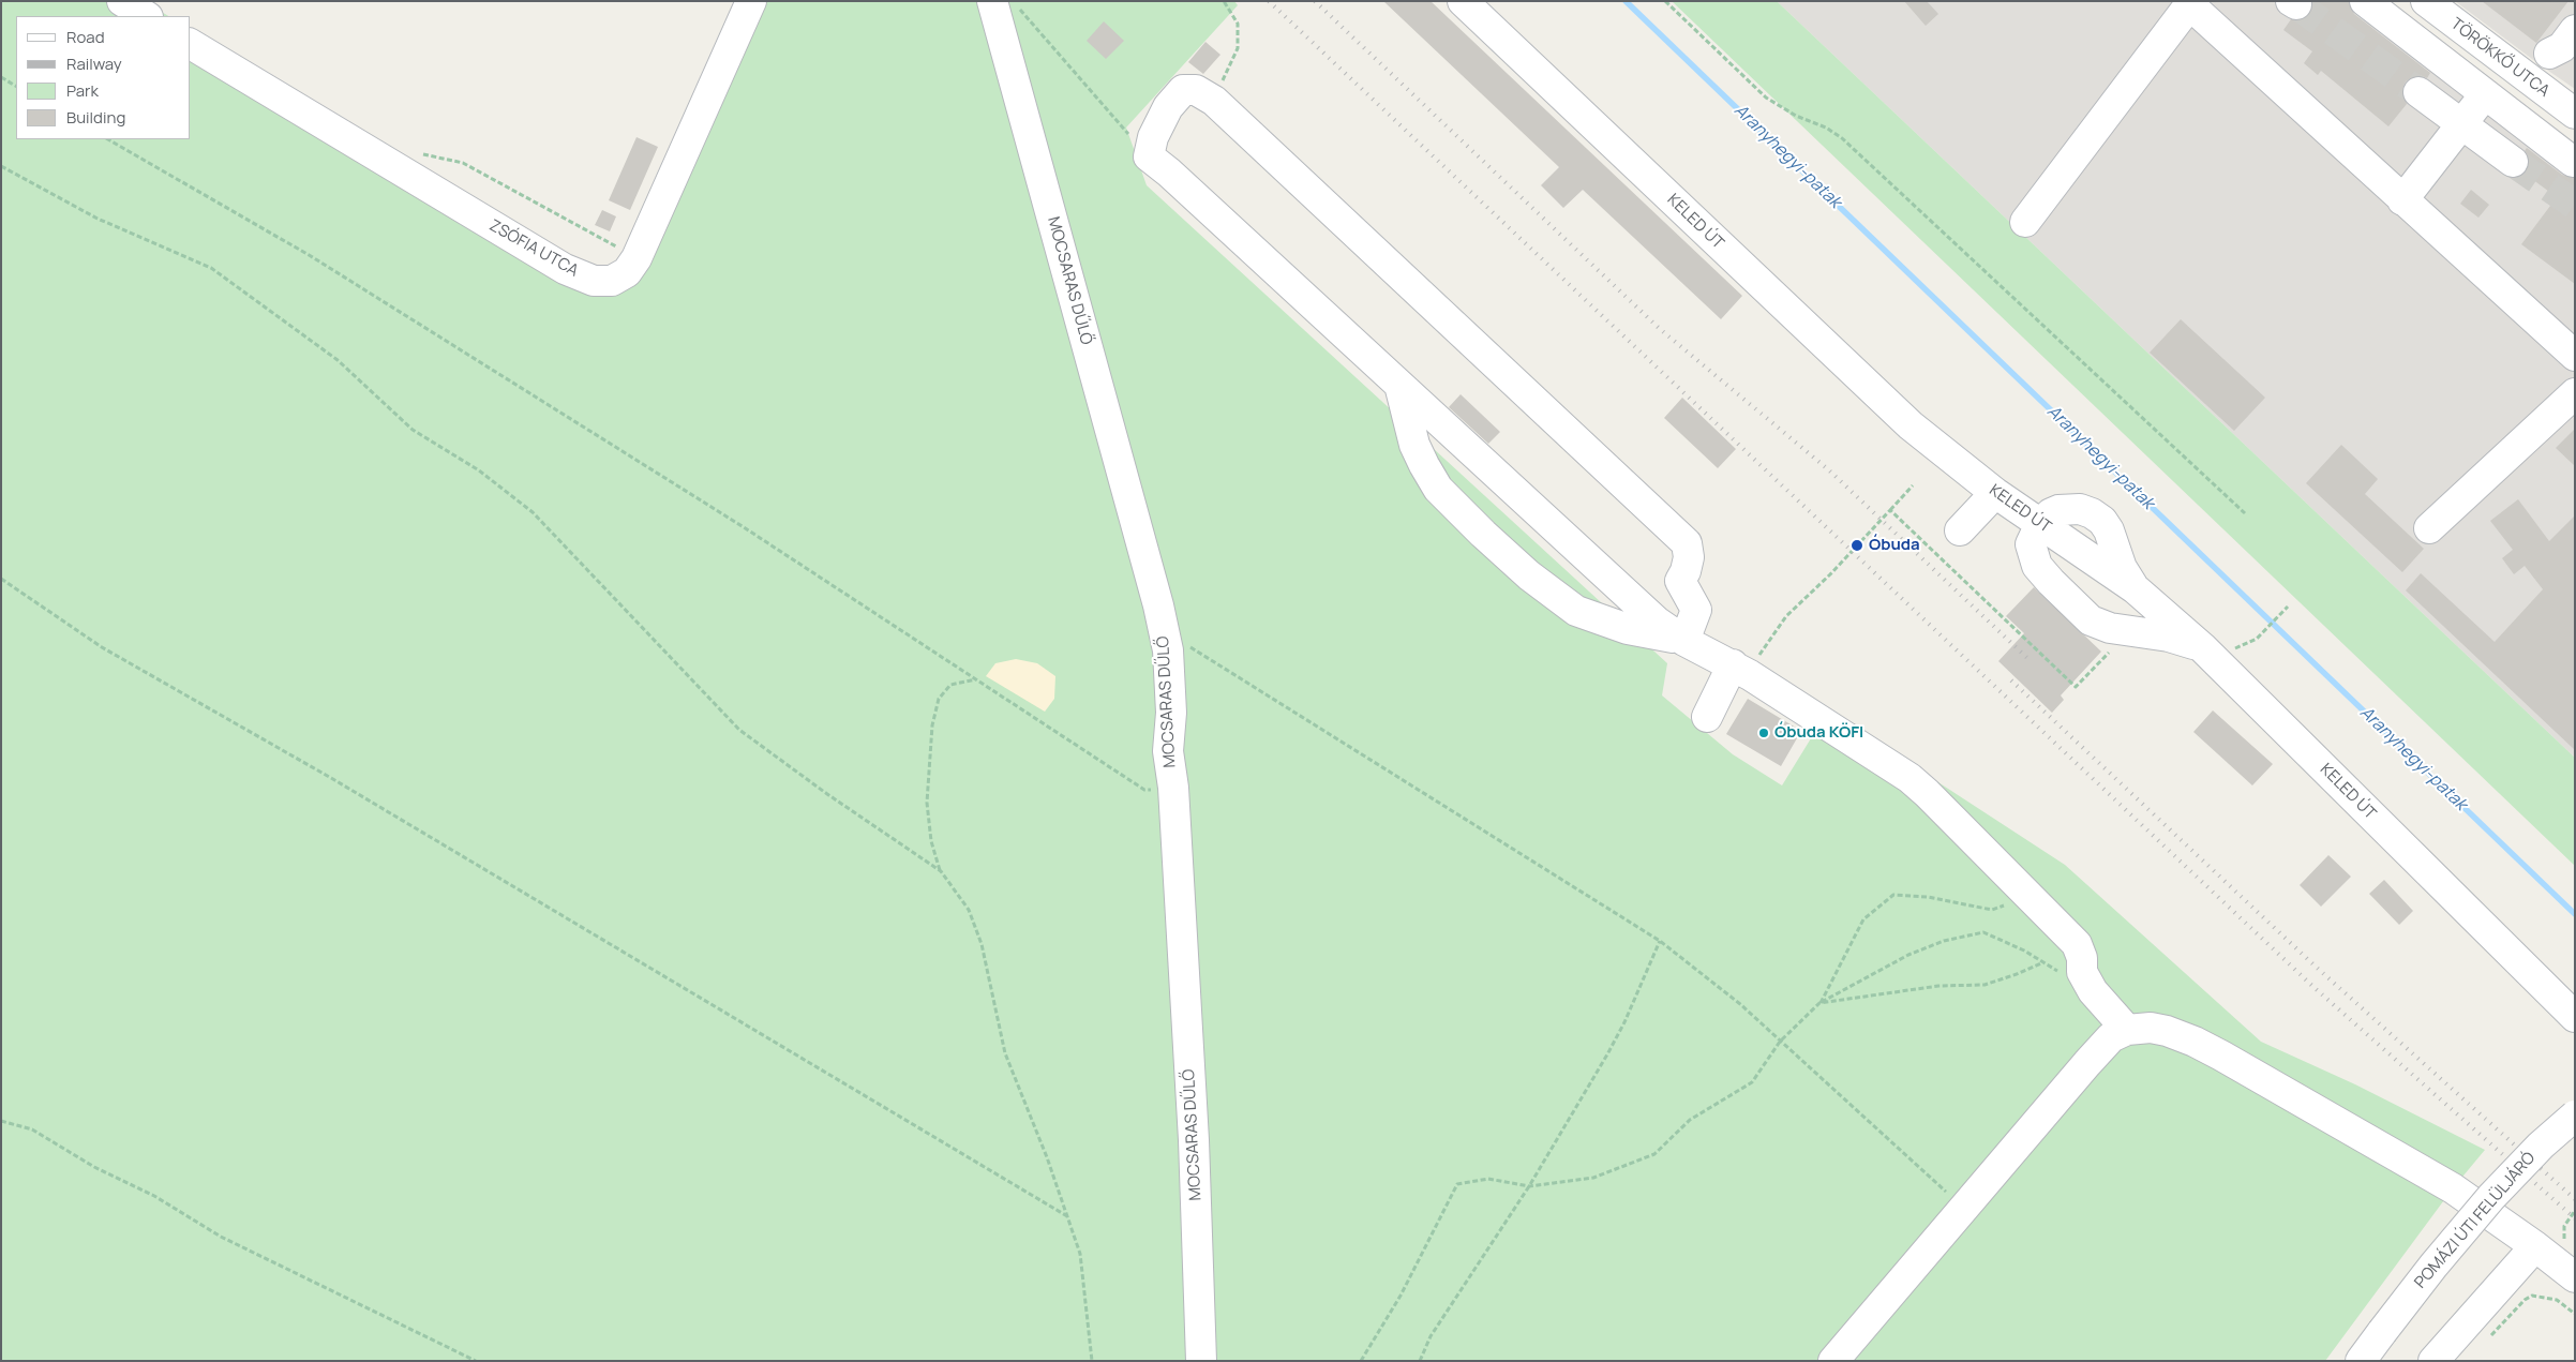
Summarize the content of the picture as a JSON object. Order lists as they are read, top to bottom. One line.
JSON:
{"streets":{"street":["TÖRÖKKŐ UTCA","KELED ÚT","ZSÓFIA UTCA","MOCSARAS DŰLŐ","POMÁZI ÚTI FELÜLJÁRÓ"]},"water":["Aranyhegyi-patak"],"places":["Óbuda","Óbuda KÖFI"],"legend":["Road","Railway","Park","Building"]}
